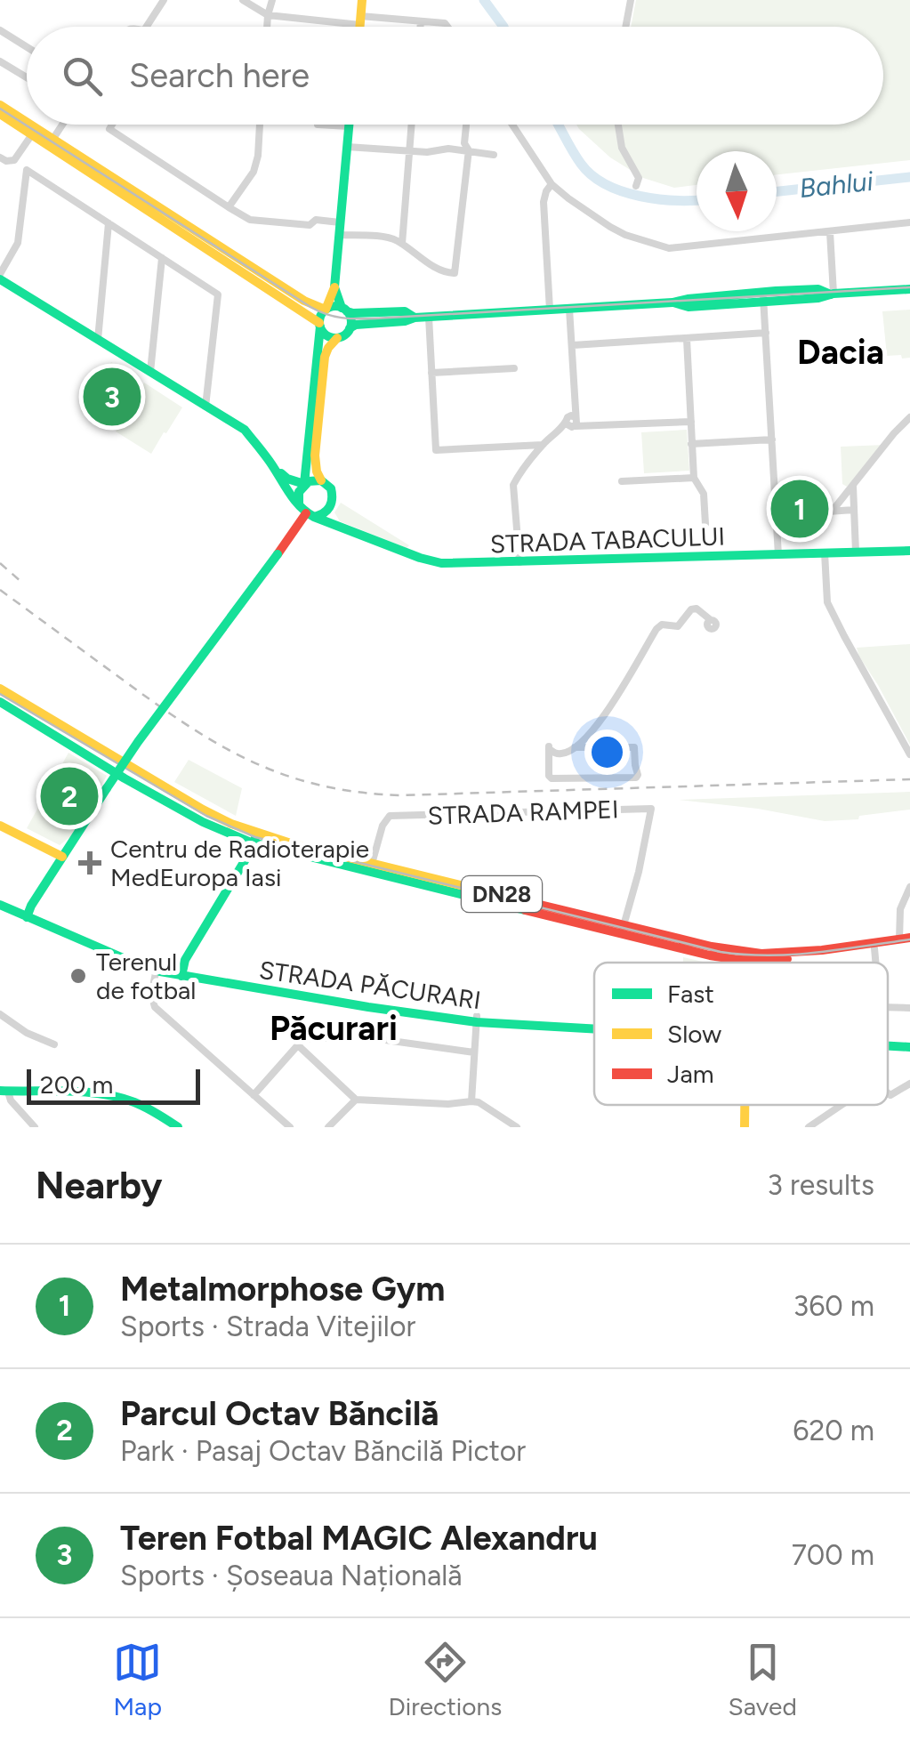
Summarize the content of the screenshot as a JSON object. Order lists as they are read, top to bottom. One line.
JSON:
{"streets":{"main road":["STRADA TABACULUI","DN28","STRADA PĂCURARI"],"street":["STRADA RAMPEI"]},"crossings":[["STRADA RAMPEI","DN28"]],"districts":["Dacia","Păcurari"],"water":["Bahlui"],"places":{"health":["Centru de Radioterapie MedEuropa Iasi"],"other":["Terenul de fotbal"]},"legend":["Fast","Slow","Jam"],"scale_bar":"200 m","north":"bottom","page":{"search":"Search here","pins":["3","1","2"],"scale":"200 m","heading":["Nearby","3 results"],"list":[{"mark":"1","name":"Metalmorphose Gym","note":"Sports · Strada Vitejilor","value":"360 m"},{"mark":"2","name":"Parcul Octav Băncilă","note":"Park · Pasaj Octav Băncilă Pictor","value":"620 m"},{"mark":"3","name":"Teren Fotbal MAGIC Alexandru","note":"Sports · Șoseaua Națională","value":"700 m"}],"nav":["Map","Directions","Saved"]}}
